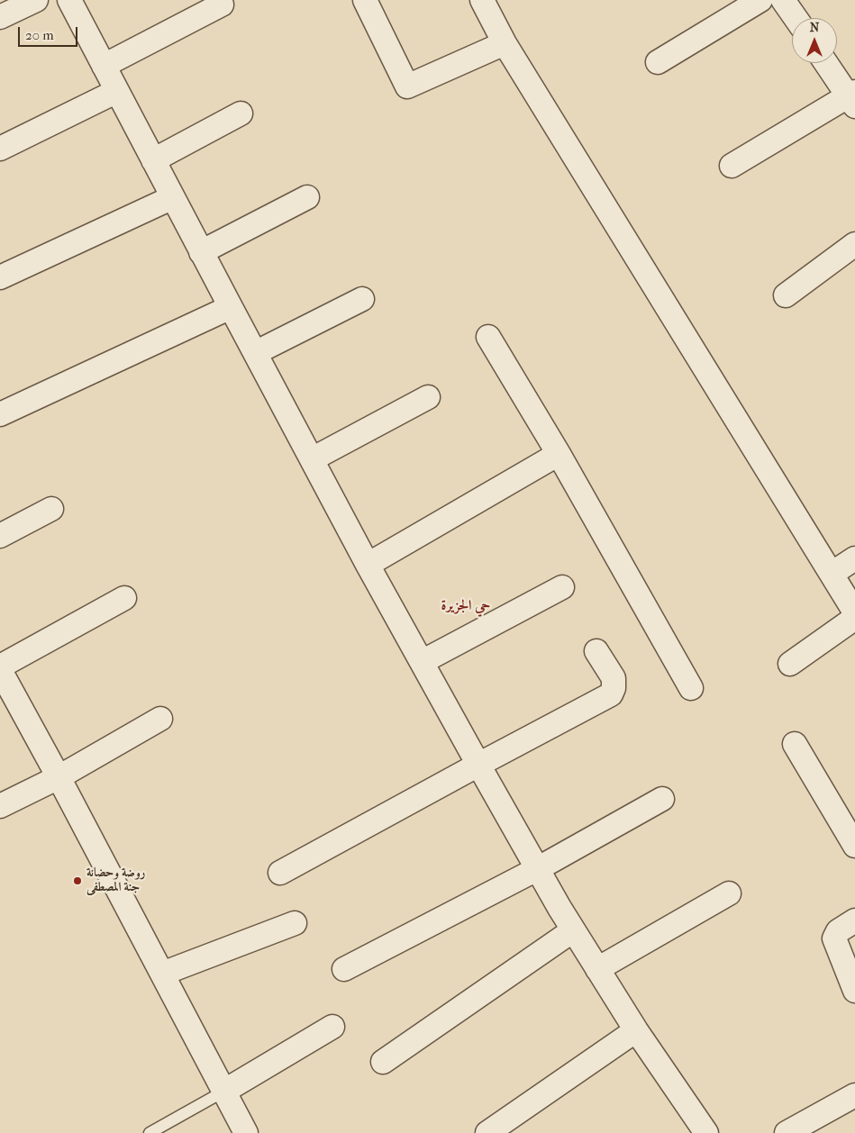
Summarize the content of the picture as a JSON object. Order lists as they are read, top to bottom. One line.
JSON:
{"districts":["حي الجزيرة"],"places":["روضة وحضانة جنة المصطفى"],"scale_bar":"20 m","north":"top"}
